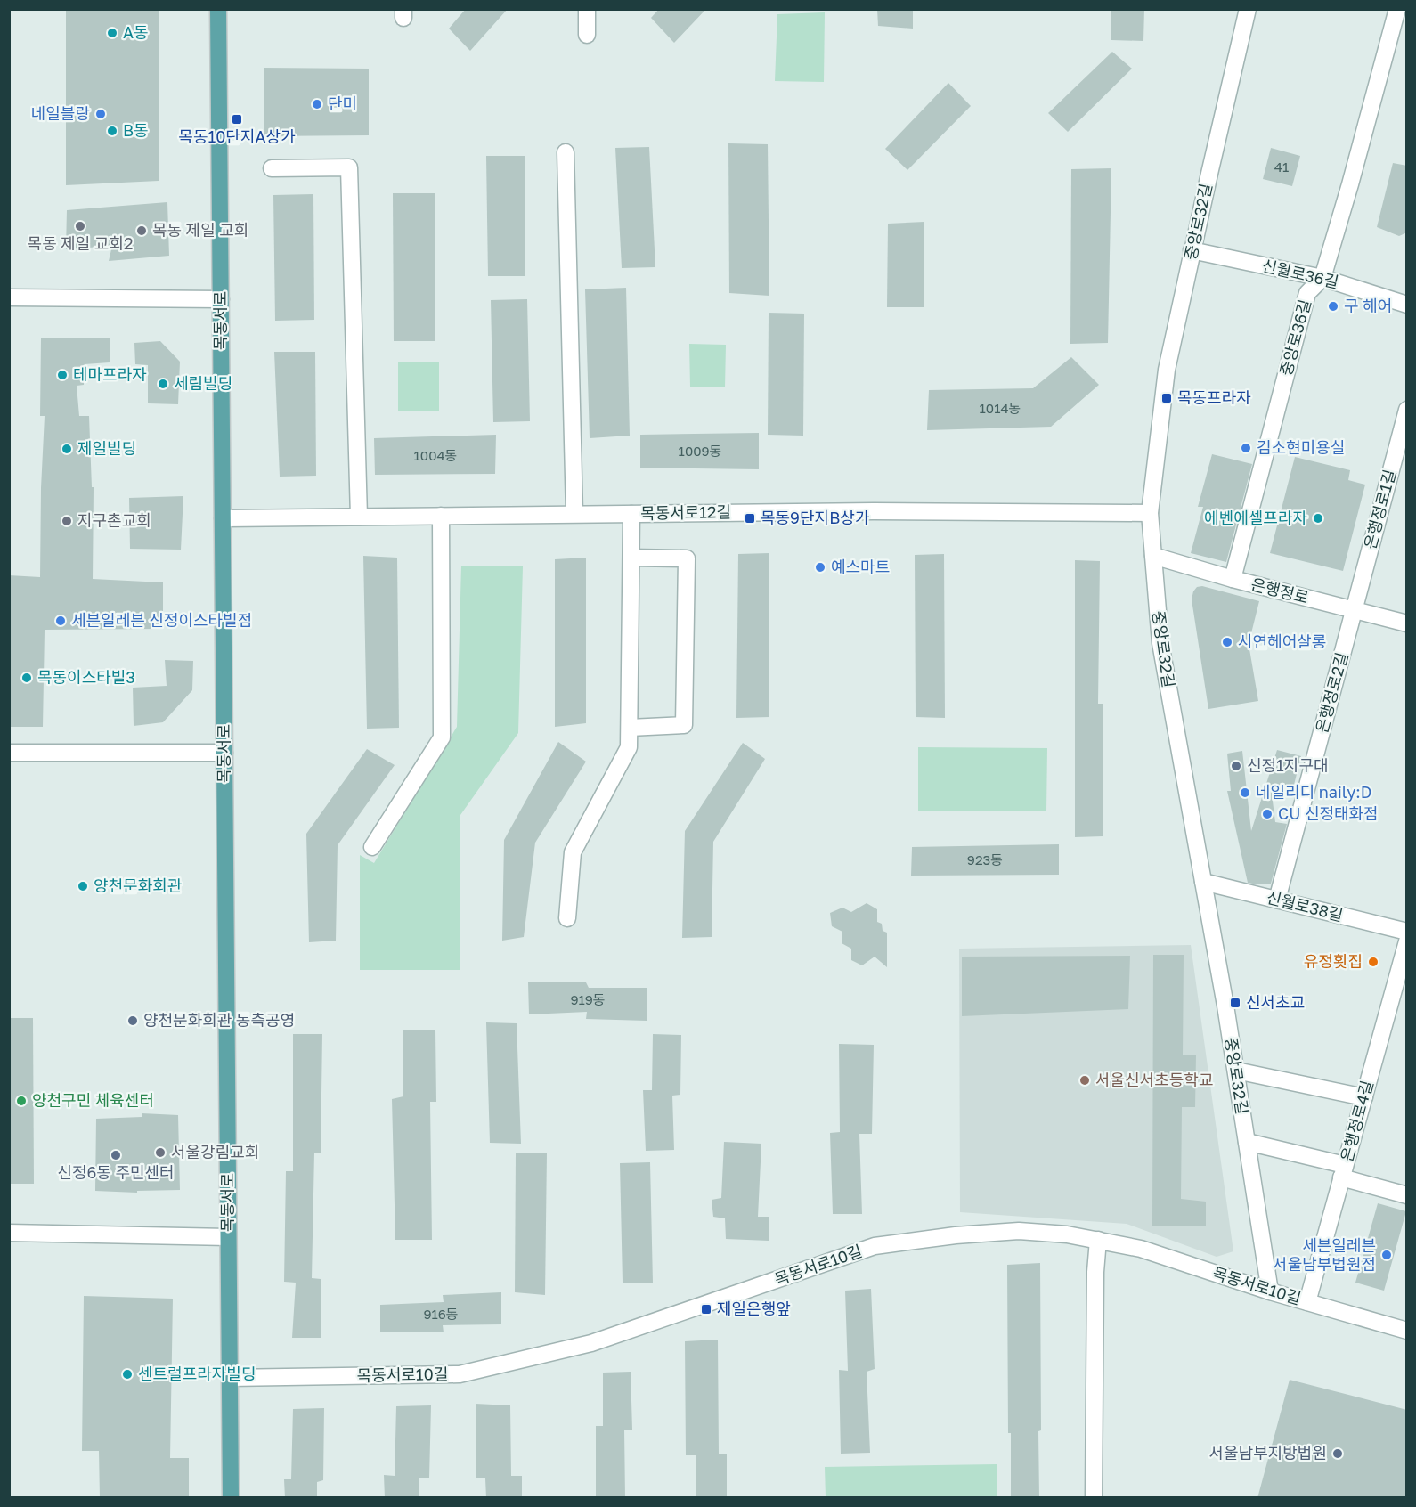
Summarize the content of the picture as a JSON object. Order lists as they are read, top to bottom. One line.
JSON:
{"streets":{"main road":["목동서로"],"street":["중앙로32길","신월로36길","중앙로36길","은행정로1길","목동서로12길","은행정로","은행정로2길","신월로38길","은행정로4길","목동서로10길"]},"crossings":[["중앙로32길","신월로36길"],["중앙로32길","목동서로12길"],["중앙로32길","은행정로"],["중앙로32길","신월로38길"],["중앙로32길","목동서로10길"],["신월로36길","중앙로36길"],["목동서로","목동서로12길"],["목동서로","목동서로10길"],["중앙로36길","은행정로"],["은행정로1길","은행정로"],["은행정로1길","은행정로2길"],["은행정로","은행정로2길"],["은행정로2길","신월로38길"],["은행정로4길","목동서로10길"]],"places":{"other":["A동","단미","네일블랑","B동","목동 제일 교회2","목동 제일 교회","구 헤어","테마프라자","세림빌딩","김소현미용실","제일빌딩","에벤에셀프라자","지구촌교회","예스마트","세븐일레븐 신정이스타빌점","시연헤어살롱","목동이스타빌3","신정1지구대","네일리디 naily:D","CU 신정태화점","양천문화회관","유정횟집","양천문화회관 동측공영","서울신서초등학교","양천구민 체육센터","서울강림교회","신정6동 주민센터","세븐일레븐 서울남부법원점","센트럴프라자빌딩","서울남부지방법원"],"transit":["목동10단지A상가","목동프라자","목동9단지B상가","신서초교","제일은행앞"]},"house_numbers":["41","1014동","1009동","1004동","923동","919동","916동"]}
